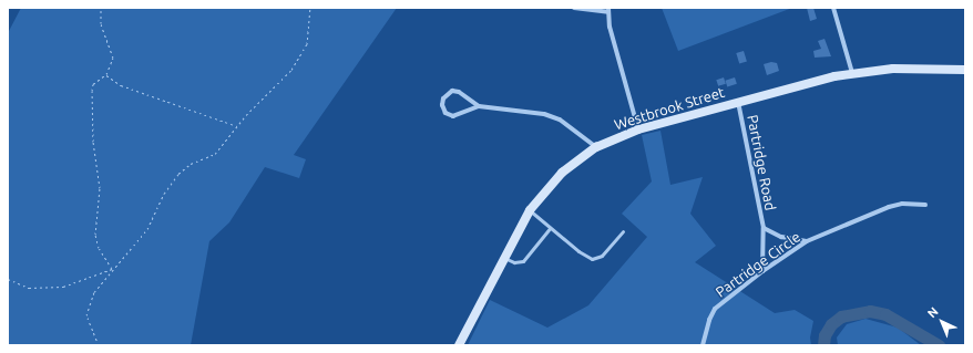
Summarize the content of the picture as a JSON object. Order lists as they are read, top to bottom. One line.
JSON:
{"streets":{"main road":["Westbrook Street"],"street":["Partridge Road","Partridge Circle"]},"crossings":[["Westbrook Street","Partridge Road"],["Partridge Road","Partridge Circle"]],"north":"top left"}
